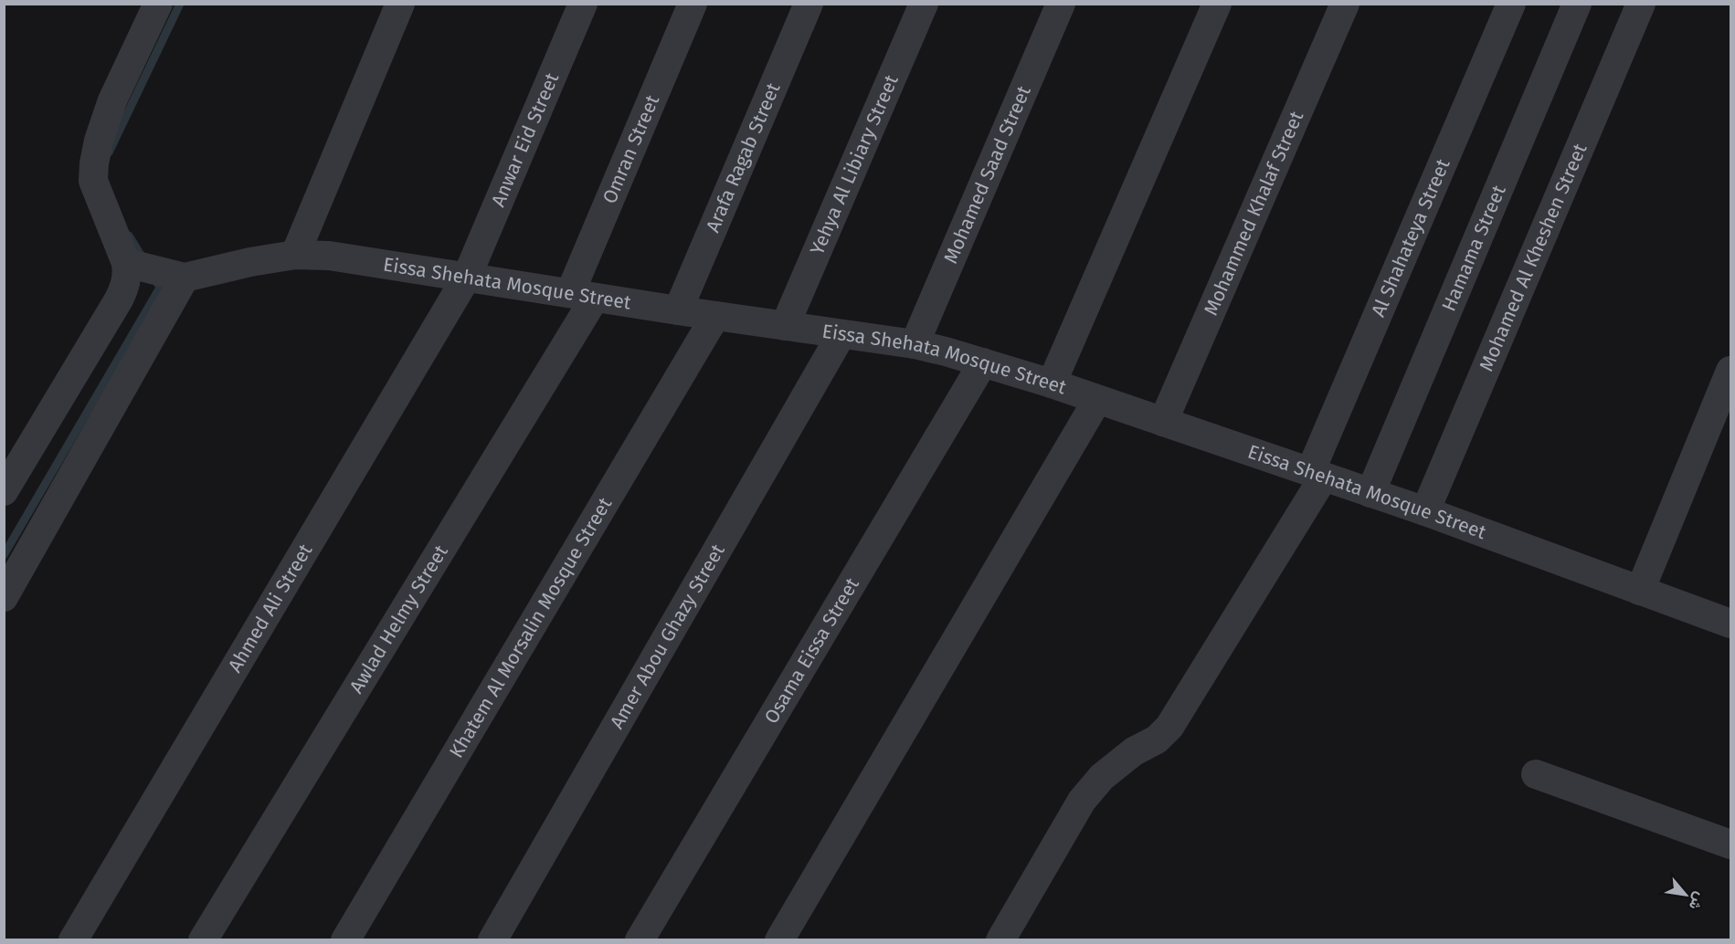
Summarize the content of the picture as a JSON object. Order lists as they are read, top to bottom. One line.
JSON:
{"streets":{"street":["Anwar Eid Street","Omran Street","Arafa Ragab Street","Yehya Al Libiary Street","Mohamed Saad Street","Mohammed Khalaf Street","Al Shahateya Street","Hamama Street","Mohamed Al Kheshen Street","Eissa Shehata Mosque Street","Ahmed Ali Street","Awlad Helmy Street","Khatem Al Morsalin Mosque Street","Amer Abou Ghazy Street","Osama Eissa Street"]},"crossings":[["Anwar Eid Street","Eissa Shehata Mosque Street"],["Anwar Eid Street","Ahmed Ali Street"],["Omran Street","Eissa Shehata Mosque Street"],["Omran Street","Awlad Helmy Street"],["Arafa Ragab Street","Eissa Shehata Mosque Street"],["Yehya Al Libiary Street","Eissa Shehata Mosque Street"],["Mohamed Saad Street","Eissa Shehata Mosque Street"],["Mohammed Khalaf Street","Eissa Shehata Mosque Street"],["Al Shahateya Street","Eissa Shehata Mosque Street"],["Hamama Street","Eissa Shehata Mosque Street"],["Mohamed Al Kheshen Street","Eissa Shehata Mosque Street"],["Eissa Shehata Mosque Street","Ahmed Ali Street"],["Eissa Shehata Mosque Street","Awlad Helmy Street"],["Eissa Shehata Mosque Street","Khatem Al Morsalin Mosque Street"],["Eissa Shehata Mosque Street","Amer Abou Ghazy Street"],["Eissa Shehata Mosque Street","Osama Eissa Street"]],"north":"bottom right"}
